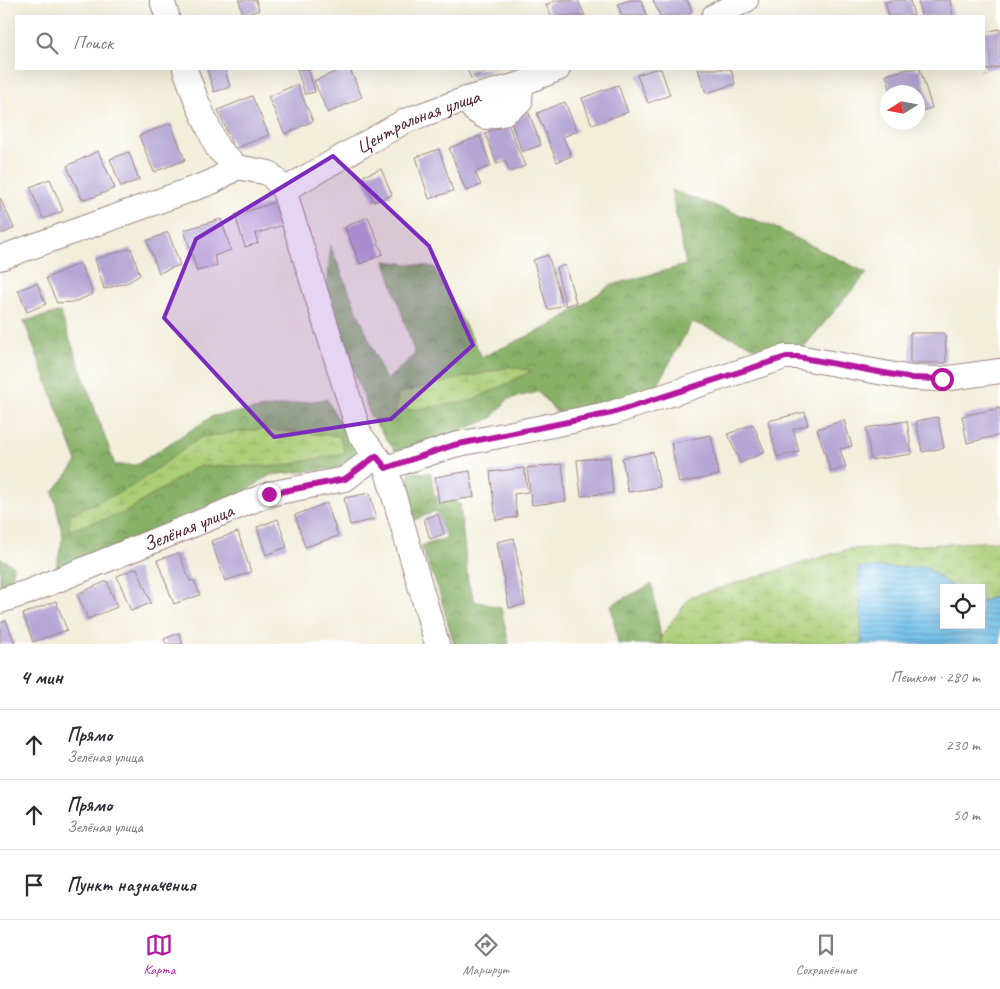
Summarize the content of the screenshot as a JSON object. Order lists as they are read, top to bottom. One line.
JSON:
{"streets":{"street":["Центральная улица","Зелёная улица"]},"north":"left","page":{"search":"Поиск","heading":["4 мин","Пешком · 280 m"],"list":[["Прямо","Зелёная улица","230 m"],["Прямо","Зелёная улица","50 m"],"Пункт назначения"],"nav":["Карта","Маршрут","Сохранённые"]}}
